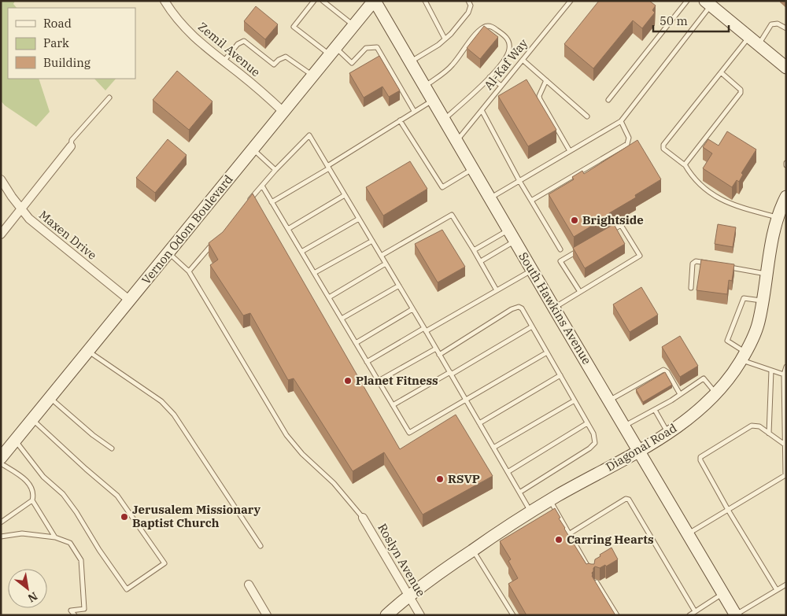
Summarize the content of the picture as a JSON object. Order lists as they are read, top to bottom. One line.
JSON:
{"streets":{"street":["Zemil Avenue","Vernon Odom Boulevard","Maxen Drive","South Hawkins Avenue","Diagonal Road","Roslyn Avenue"],"lane":["Al-Kaf Way"]},"crossings":[["Zemil Avenue","Vernon Odom Boulevard"],["Al-Kaf Way","South Hawkins Avenue"],["Vernon Odom Boulevard","Maxen Drive"],["Vernon Odom Boulevard","South Hawkins Avenue"],["South Hawkins Avenue","Diagonal Road"],["Diagonal Road","Roslyn Avenue"]],"places":["Brightside","Planet Fitness","RSVP","Jerusalem Missionary Baptist Church","Carring Hearts"],"legend":["Road","Park","Building"],"scale_bar":"50 m","north":"bottom right"}
